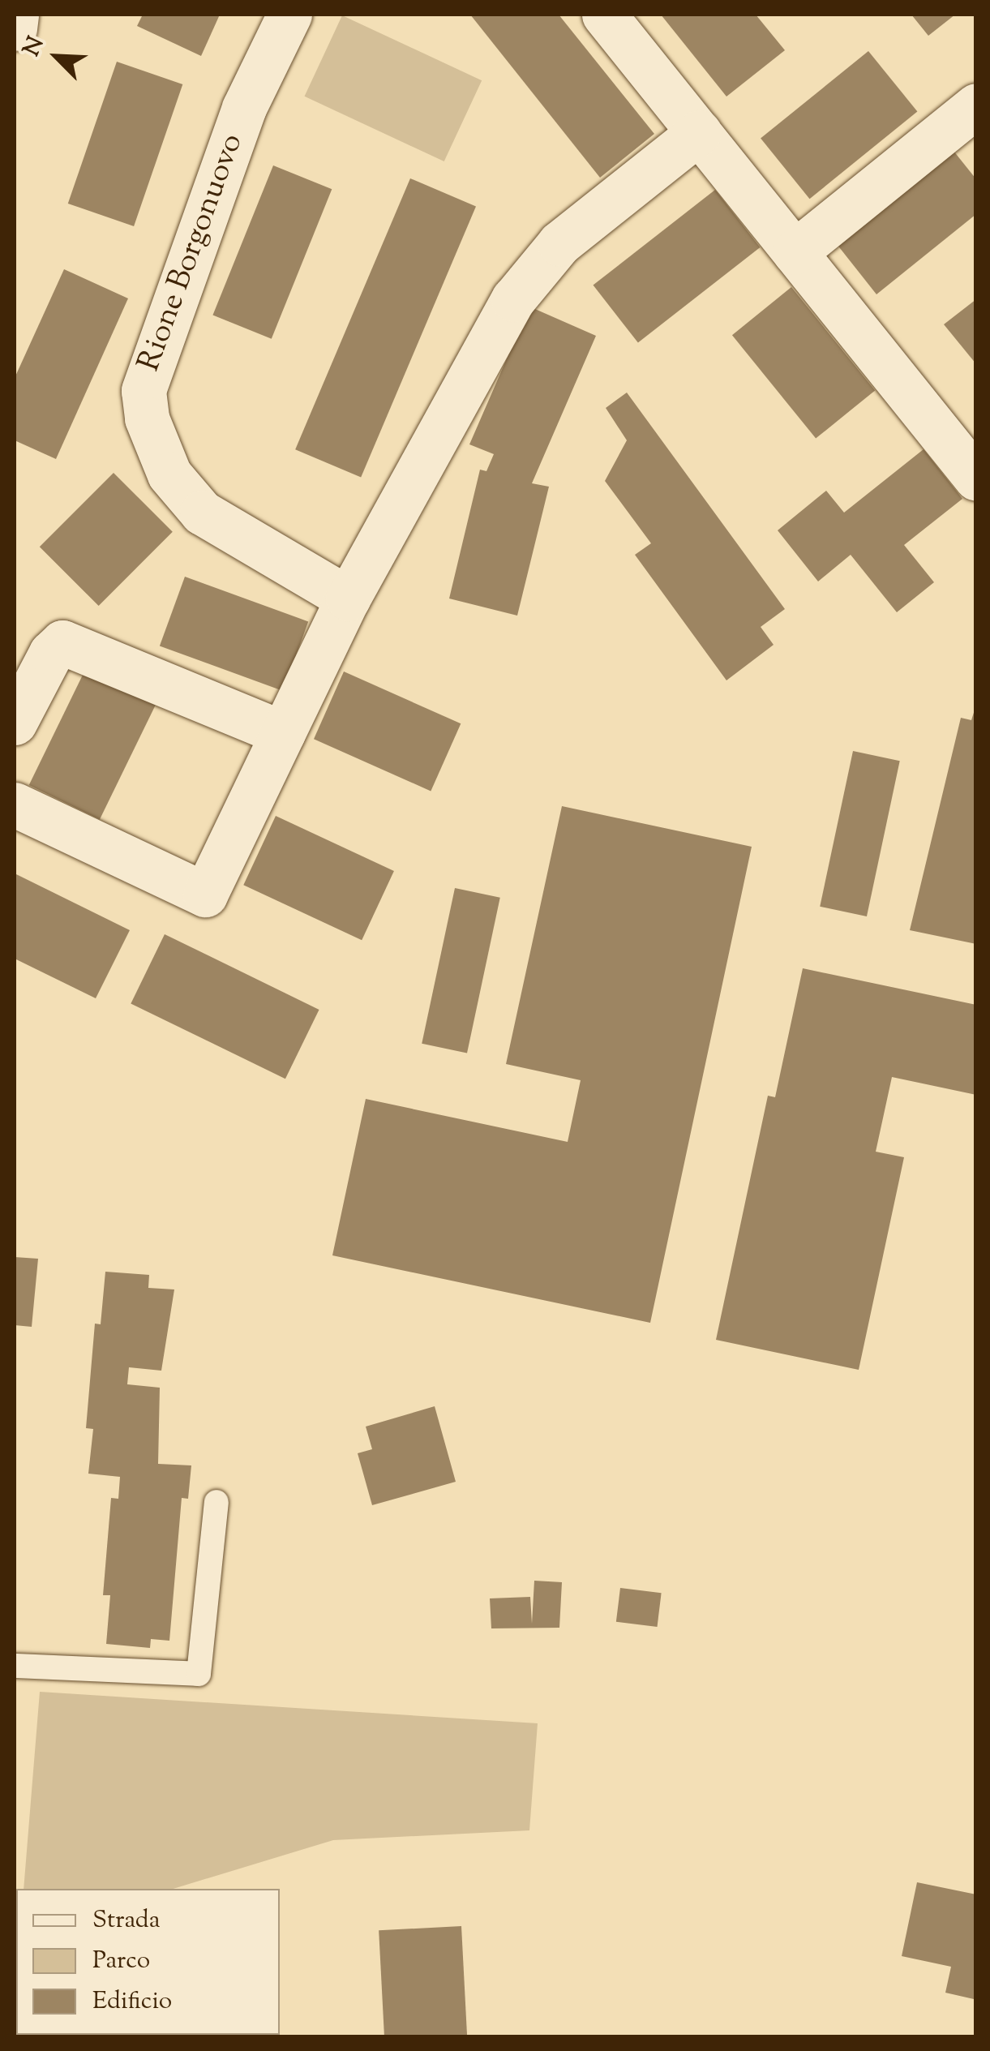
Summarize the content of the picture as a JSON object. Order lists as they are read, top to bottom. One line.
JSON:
{"streets":{"street":["Rione Borgonuovo"]},"legend":["Strada","Parco","Edificio"],"north":"top left"}
